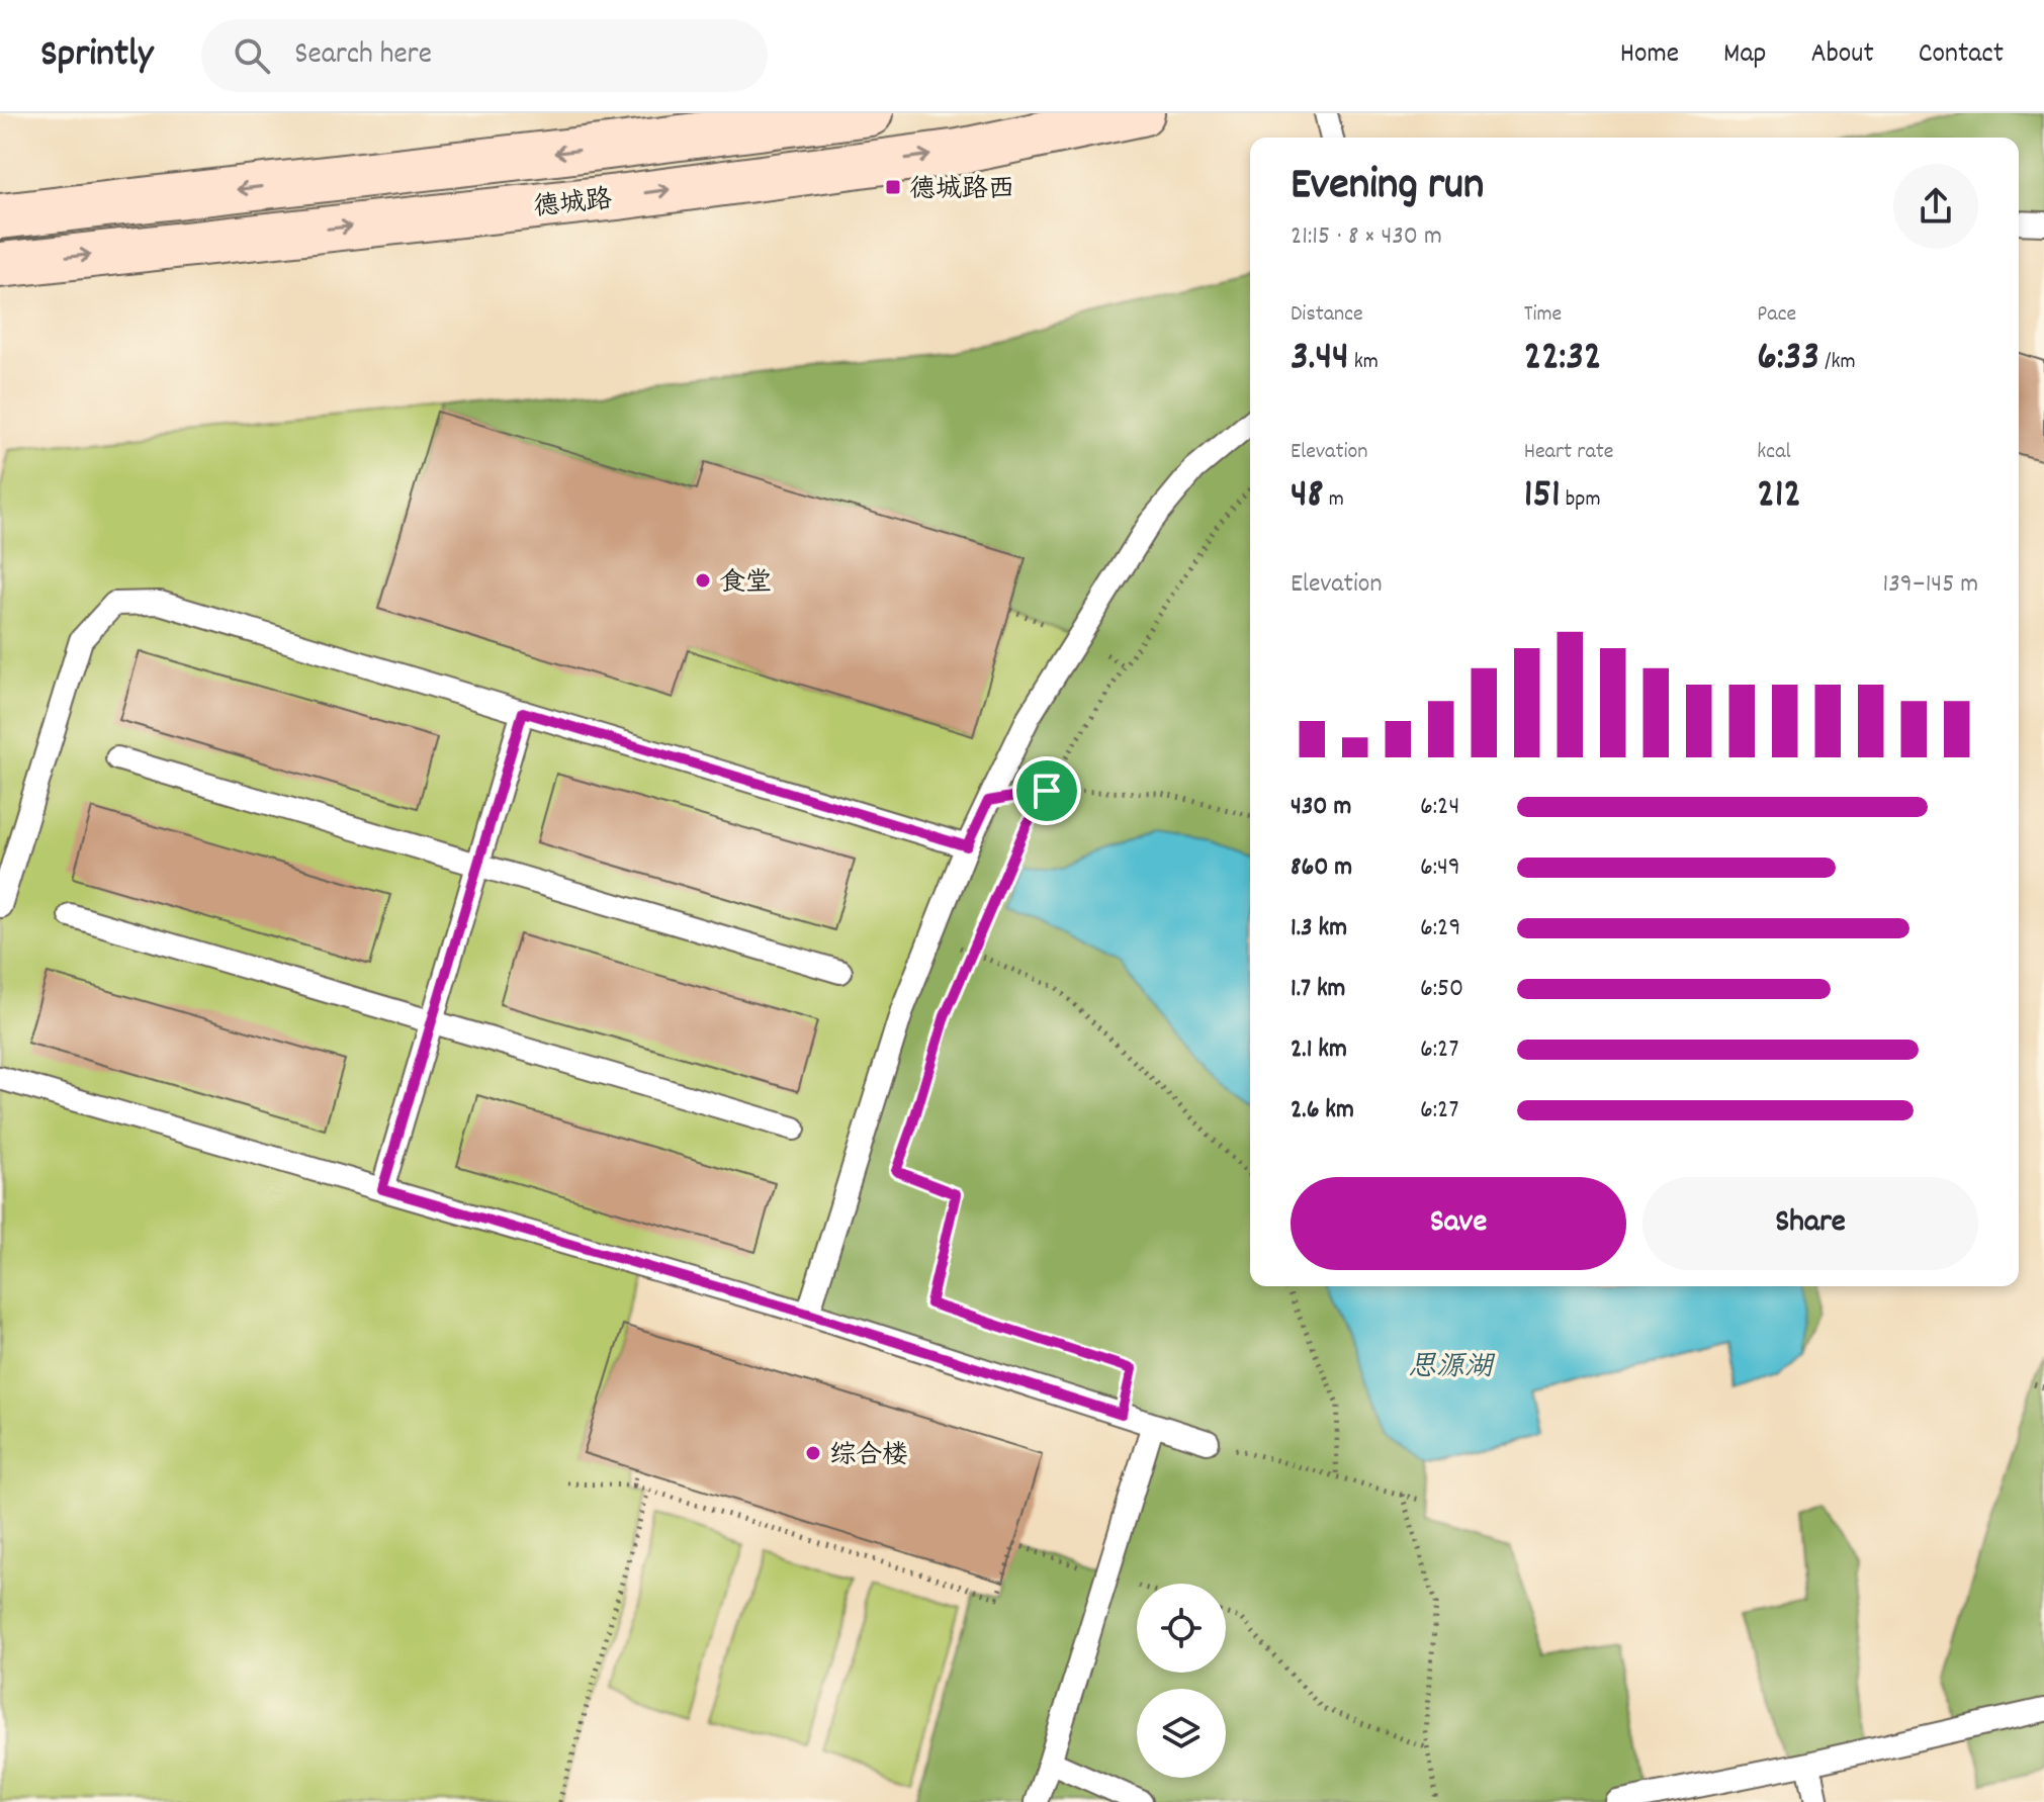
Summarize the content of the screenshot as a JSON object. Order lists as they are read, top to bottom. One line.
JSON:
{"streets":{"street":["德城路"]},"water":["思源湖"],"places":{"transit":["德城路西"],"other":["食堂","综合楼"]},"page":{"header":"Sprintly","search":"Search here","nav":["Home","Map","About","Contact"],"heading":["Evening run","21:15 · 8 × 430 m"],"stats":[["Distance","3.44 km"],["Time","22:32"],["Pace","6:33 /km"],["Elevation","48 m"],["Heart rate","151 bpm"],["kcal","212"]],"chart":["Elevation","139–145 m"],"list":[{"name":"430 m","note":"6:24"},{"name":"860 m","note":"6:49"},{"name":"1.3 km","note":"6:29"},{"name":"1.7 km","note":"6:50"},{"name":"2.1 km","note":"6:27"},{"name":"2.6 km","note":"6:27"}],"buttons":["Save","Share"]}}
